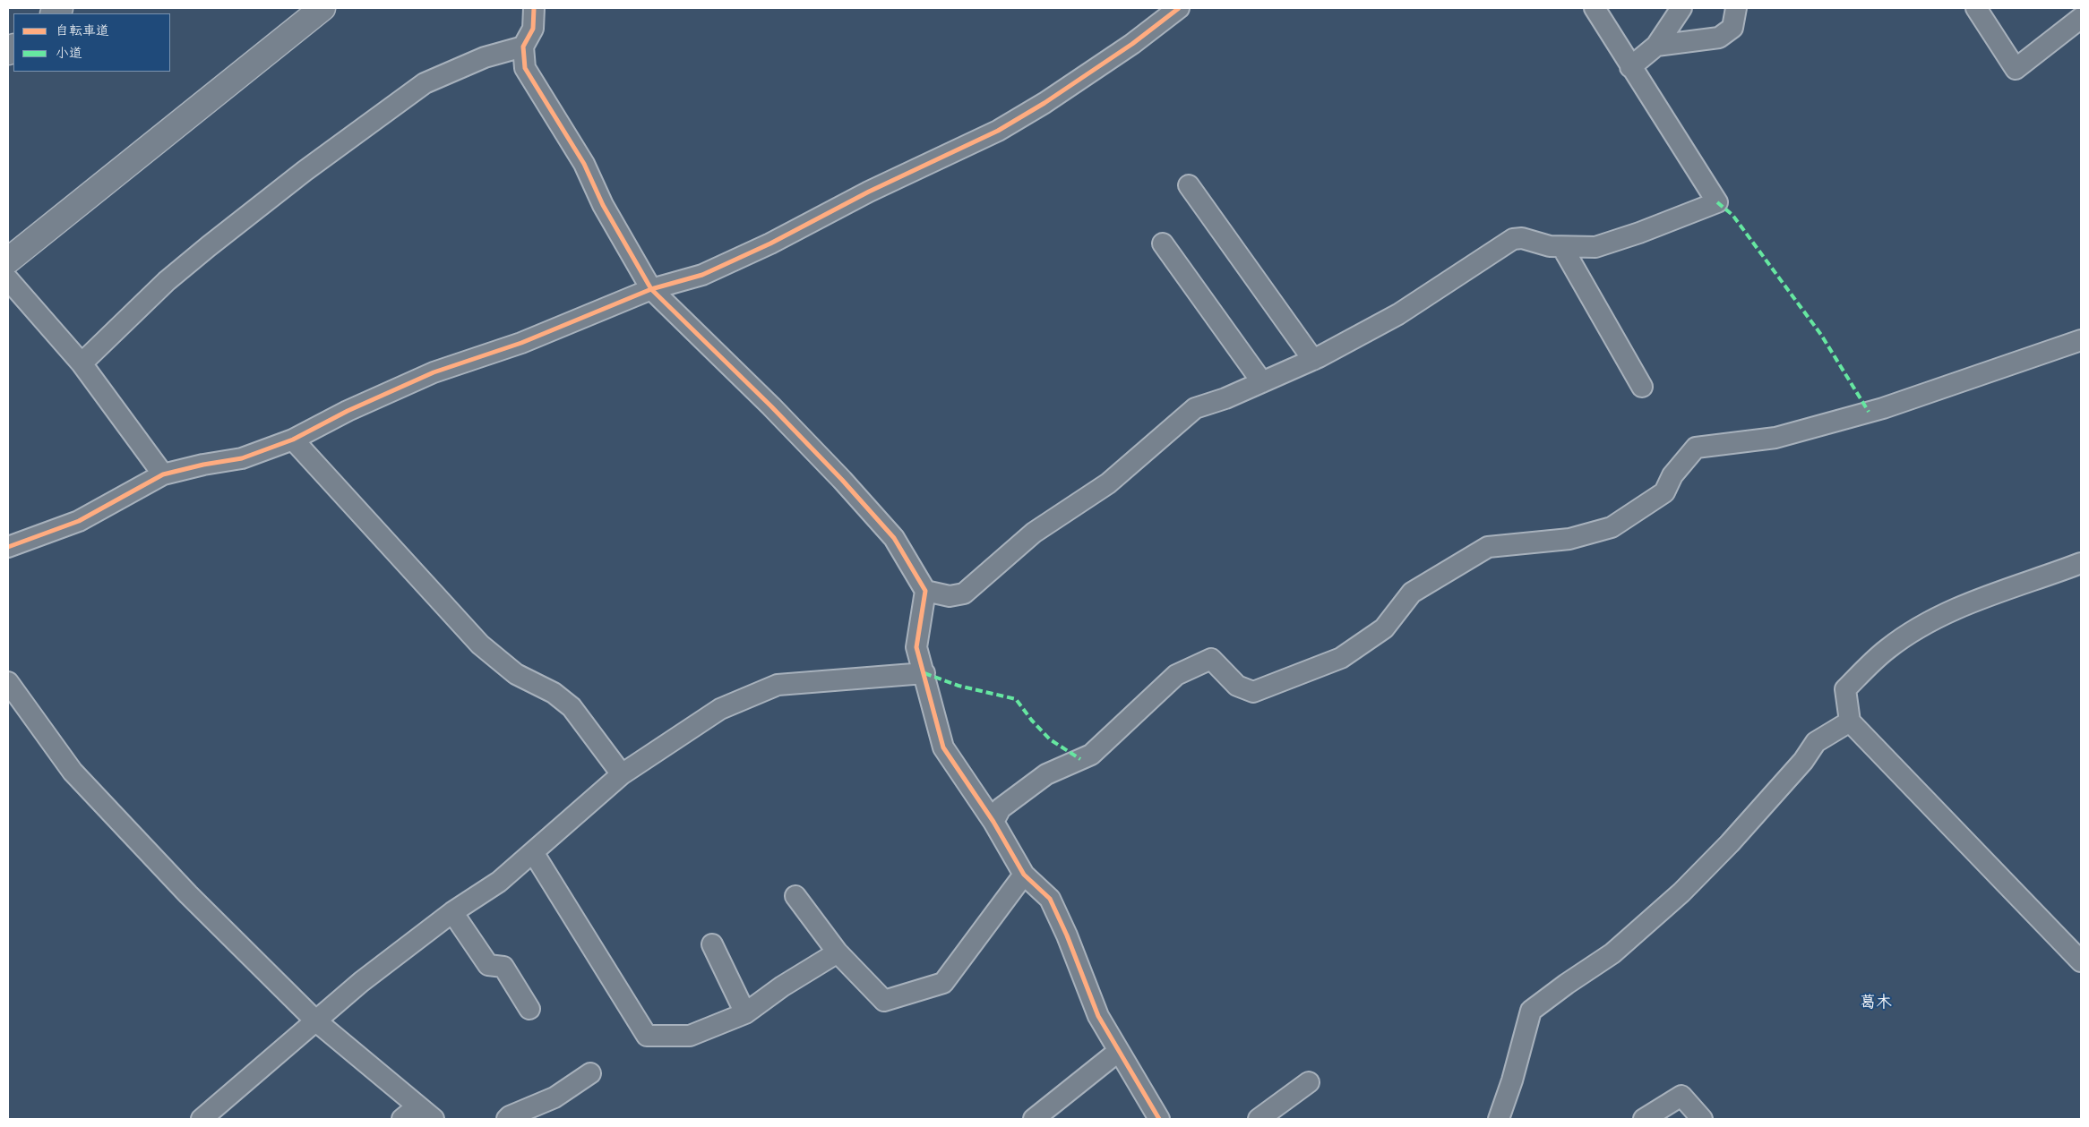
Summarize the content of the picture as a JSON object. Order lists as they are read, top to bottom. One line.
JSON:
{"districts":["葛木"],"legend":["自転車道","小道"]}
